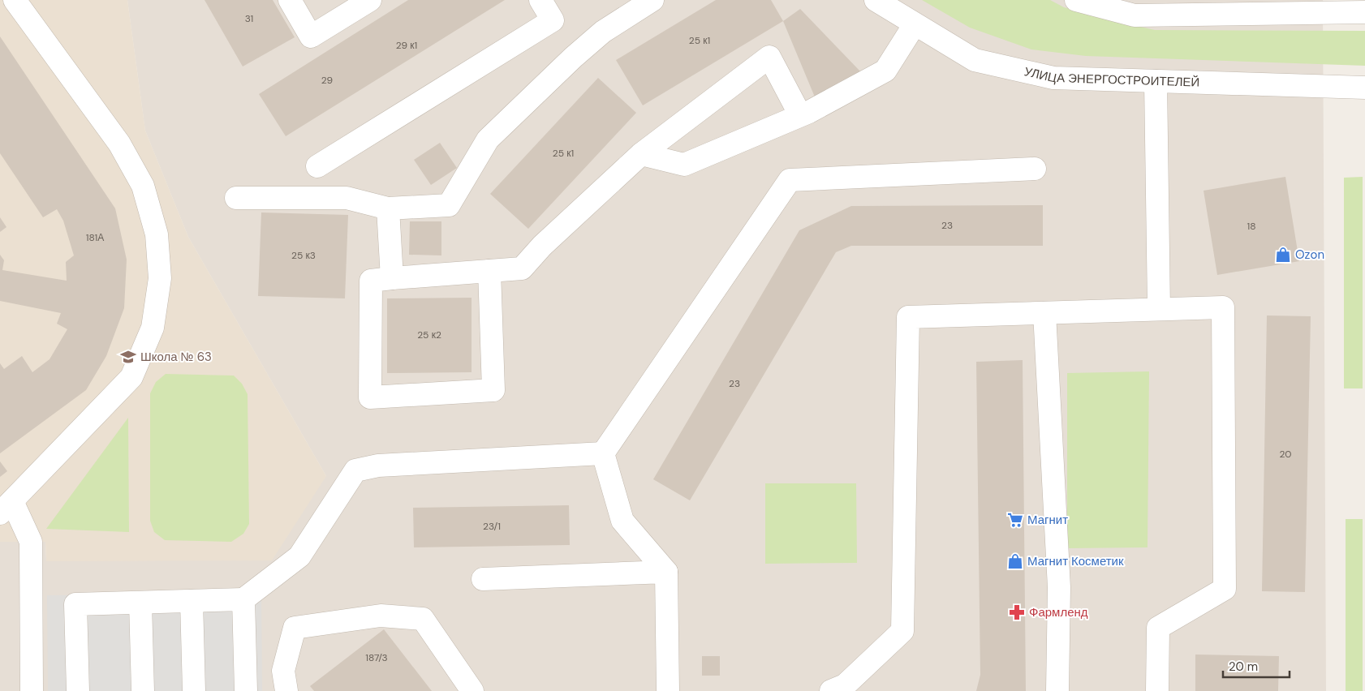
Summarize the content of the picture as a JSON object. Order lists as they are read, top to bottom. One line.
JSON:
{"streets":{"street":["УЛИЦА ЭНЕРГОСТРОИТЕЛЕЙ"]},"places":{"shop":["Ozon","Магнит Косметик"],"school or university":["Школа № 63"],"supermarket":["Магнит"],"pharmacy":["Фармленд"]},"house_numbers":["31","25 к1","29 к1","29","25 к1","23","18","181А","25 к3","25 к2","23","20","23/1","187/3"],"scale_bar":"20 m"}
